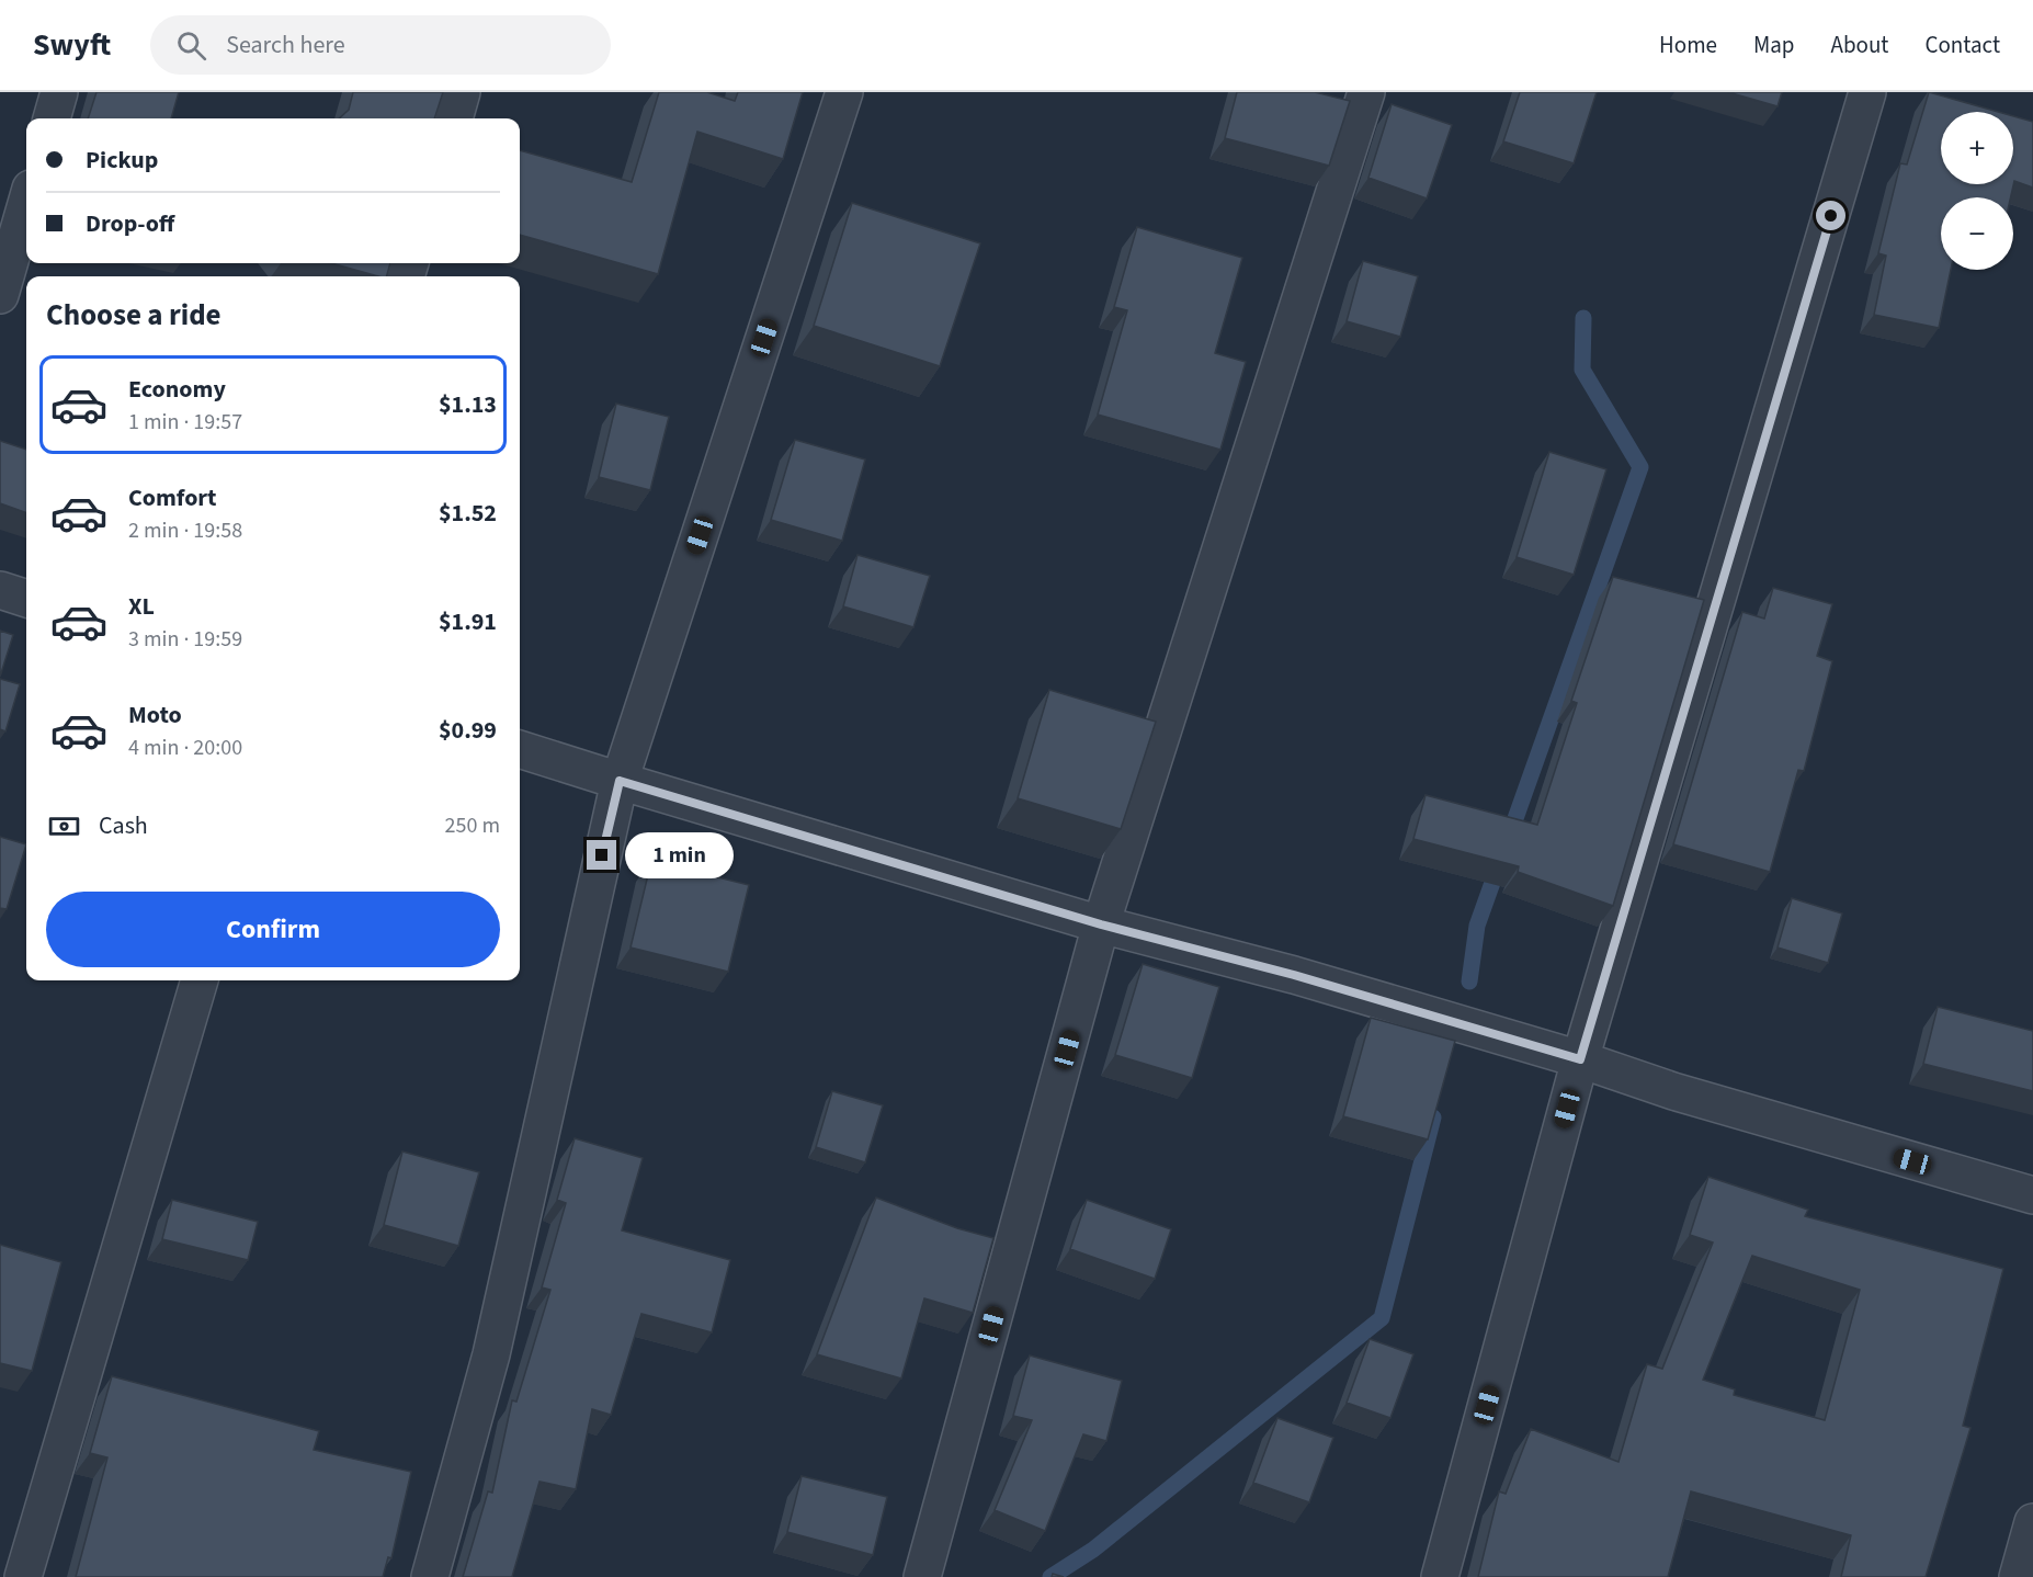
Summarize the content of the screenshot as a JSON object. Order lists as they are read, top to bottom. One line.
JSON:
{"page":{"header":"Swyft","search":"Search here","nav":["Home","Map","About","Contact"],"map_buttons":["+","−"],"banner":["Pickup","Drop-off"],"heading":"Choose a ride","list":[{"name":"Economy","note":"1 min · 19:57","value":"$1.13"},{"name":"Comfort","note":"2 min · 19:58","value":"$1.52"},{"name":"XL","note":"3 min · 19:59","value":"$1.91"},{"name":"Moto","note":"4 min · 20:00","value":"$0.99"}],"pay":["Cash","250 m"],"bubble":"1 min","buttons":"Confirm"}}
